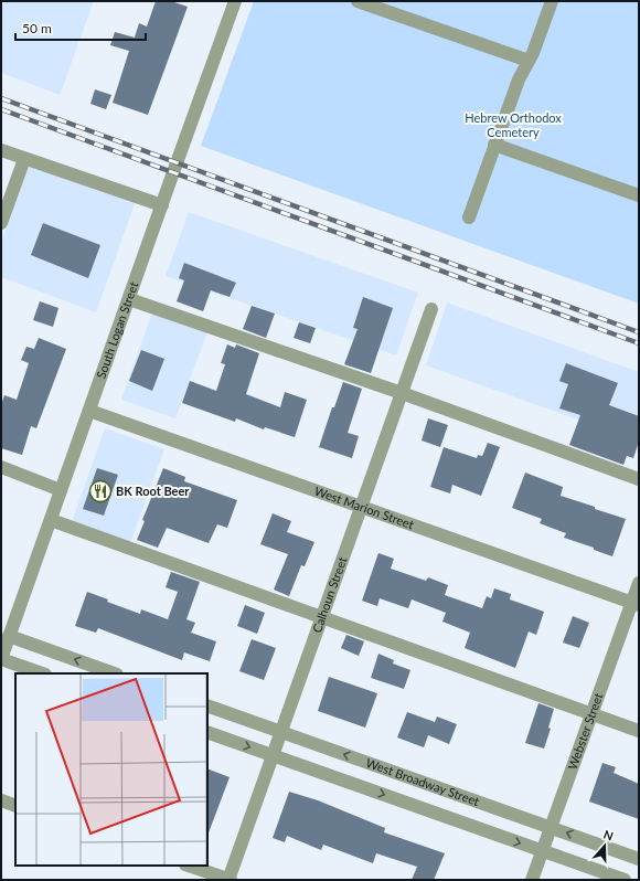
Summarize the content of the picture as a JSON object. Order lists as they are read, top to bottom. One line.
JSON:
{"streets":{"street":["South Logan Street","West Marion Street","Calhoun Street","Webster Street","West Broadway Street"]},"crossings":[["South Logan Street","West Marion Street"],["West Marion Street","Calhoun Street"],["West Marion Street","Webster Street"],["Calhoun Street","West Broadway Street"],["Webster Street","West Broadway Street"]],"parks":["Hebrew Orthodox Cemetery"],"places":{"restaurant":["BK Root Beer"]},"scale_bar":"50 m","north":"top"}
